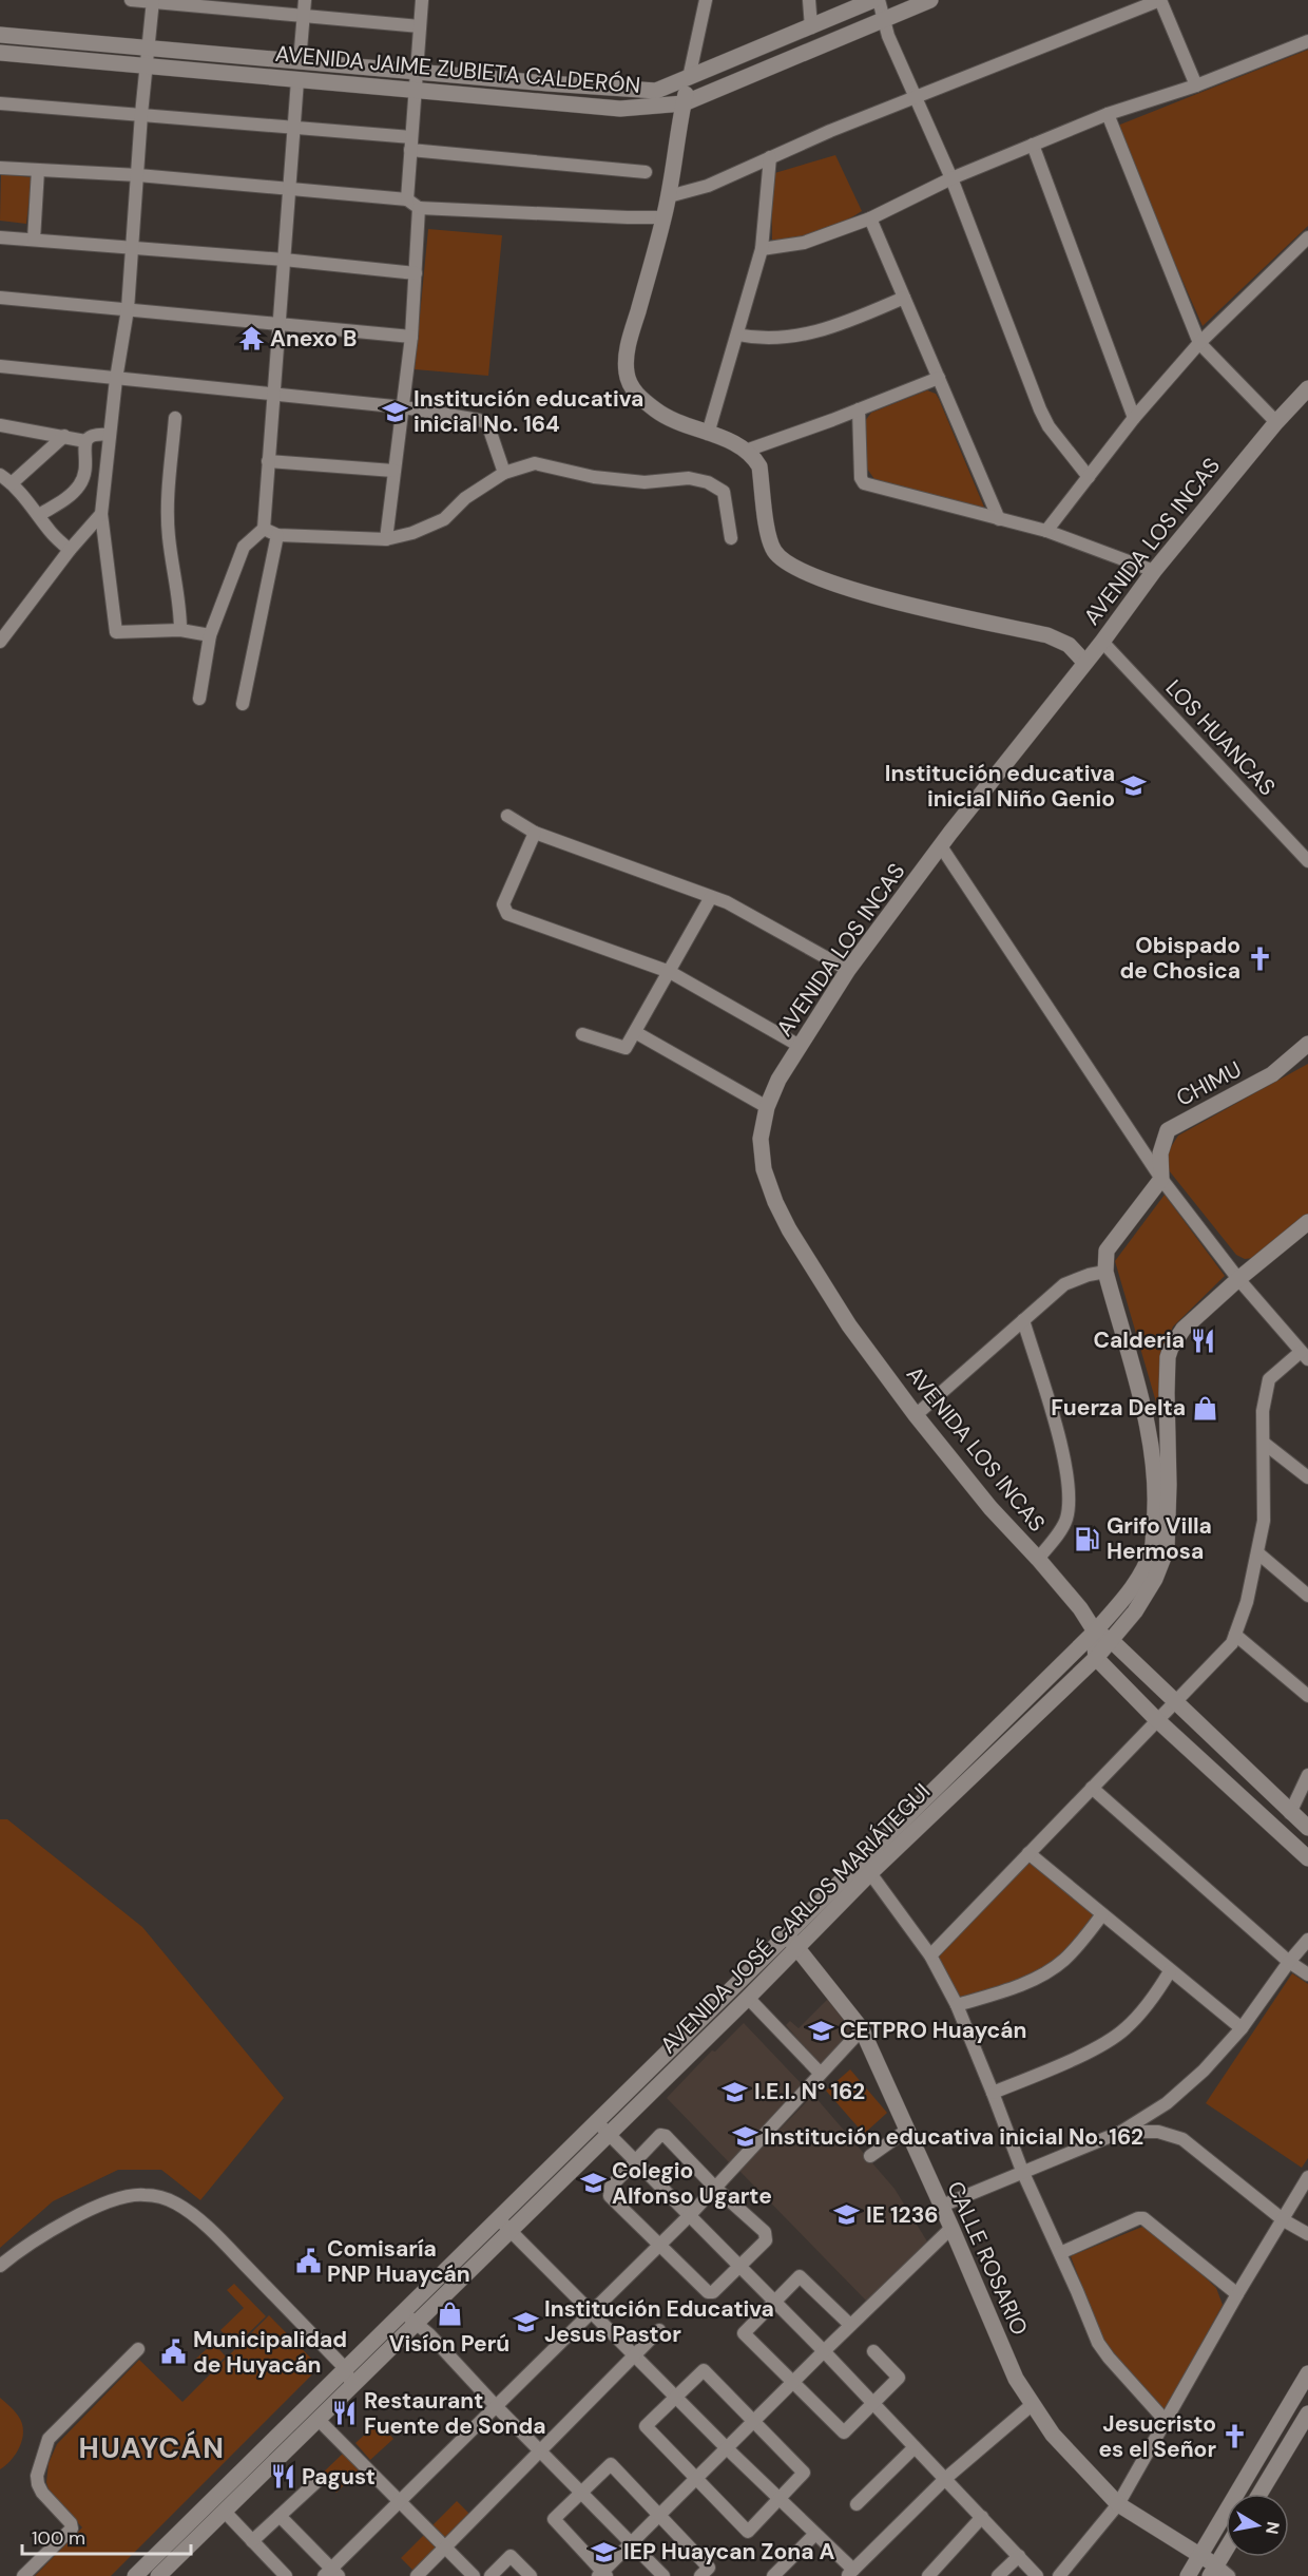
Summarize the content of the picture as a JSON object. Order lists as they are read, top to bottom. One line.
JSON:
{"streets":{"street":["AVENIDA JAIME ZUBIETA CALDERÓN","AVENIDA LOS INCAS","LOS HUANCAS","CHIMU","AVENIDA JOSÉ CARLOS MARIÁTEGUI","CALLE ROSARIO"]},"crossings":[["AVENIDA LOS INCAS","LOS HUANCAS"],["AVENIDA LOS INCAS","AVENIDA JOSÉ CARLOS MARIÁTEGUI"],["AVENIDA JOSÉ CARLOS MARIÁTEGUI","CALLE ROSARIO"]],"districts":["HUAYCÁN"],"places":{"temple":["Anexo B"],"school or university":["Institución educativa inicial No. 164","Institución educativa inicial Niño Genio","CETPRO Huaycán","I.E.I. N° 162","Institución educativa inicial No. 162","Colegio Alfonso Ugarte","IE 1236","Institución Educativa Jesus Pastor","IEP Huaycan Zona A"],"church":["Obispado de Chosica","Jesucristo es el Señor"],"restaurant":["Calderia","Restaurant Fuente de Sonda","Pagust"],"shop":["Fuerza Delta","Visíon Perú"],"fuel station":["Grifo Villa Hermosa"],"public building":["Comisaría PNP Huaycán","Municipalidad de Huyacán"]},"scale_bar":"100 m","north":"right"}
